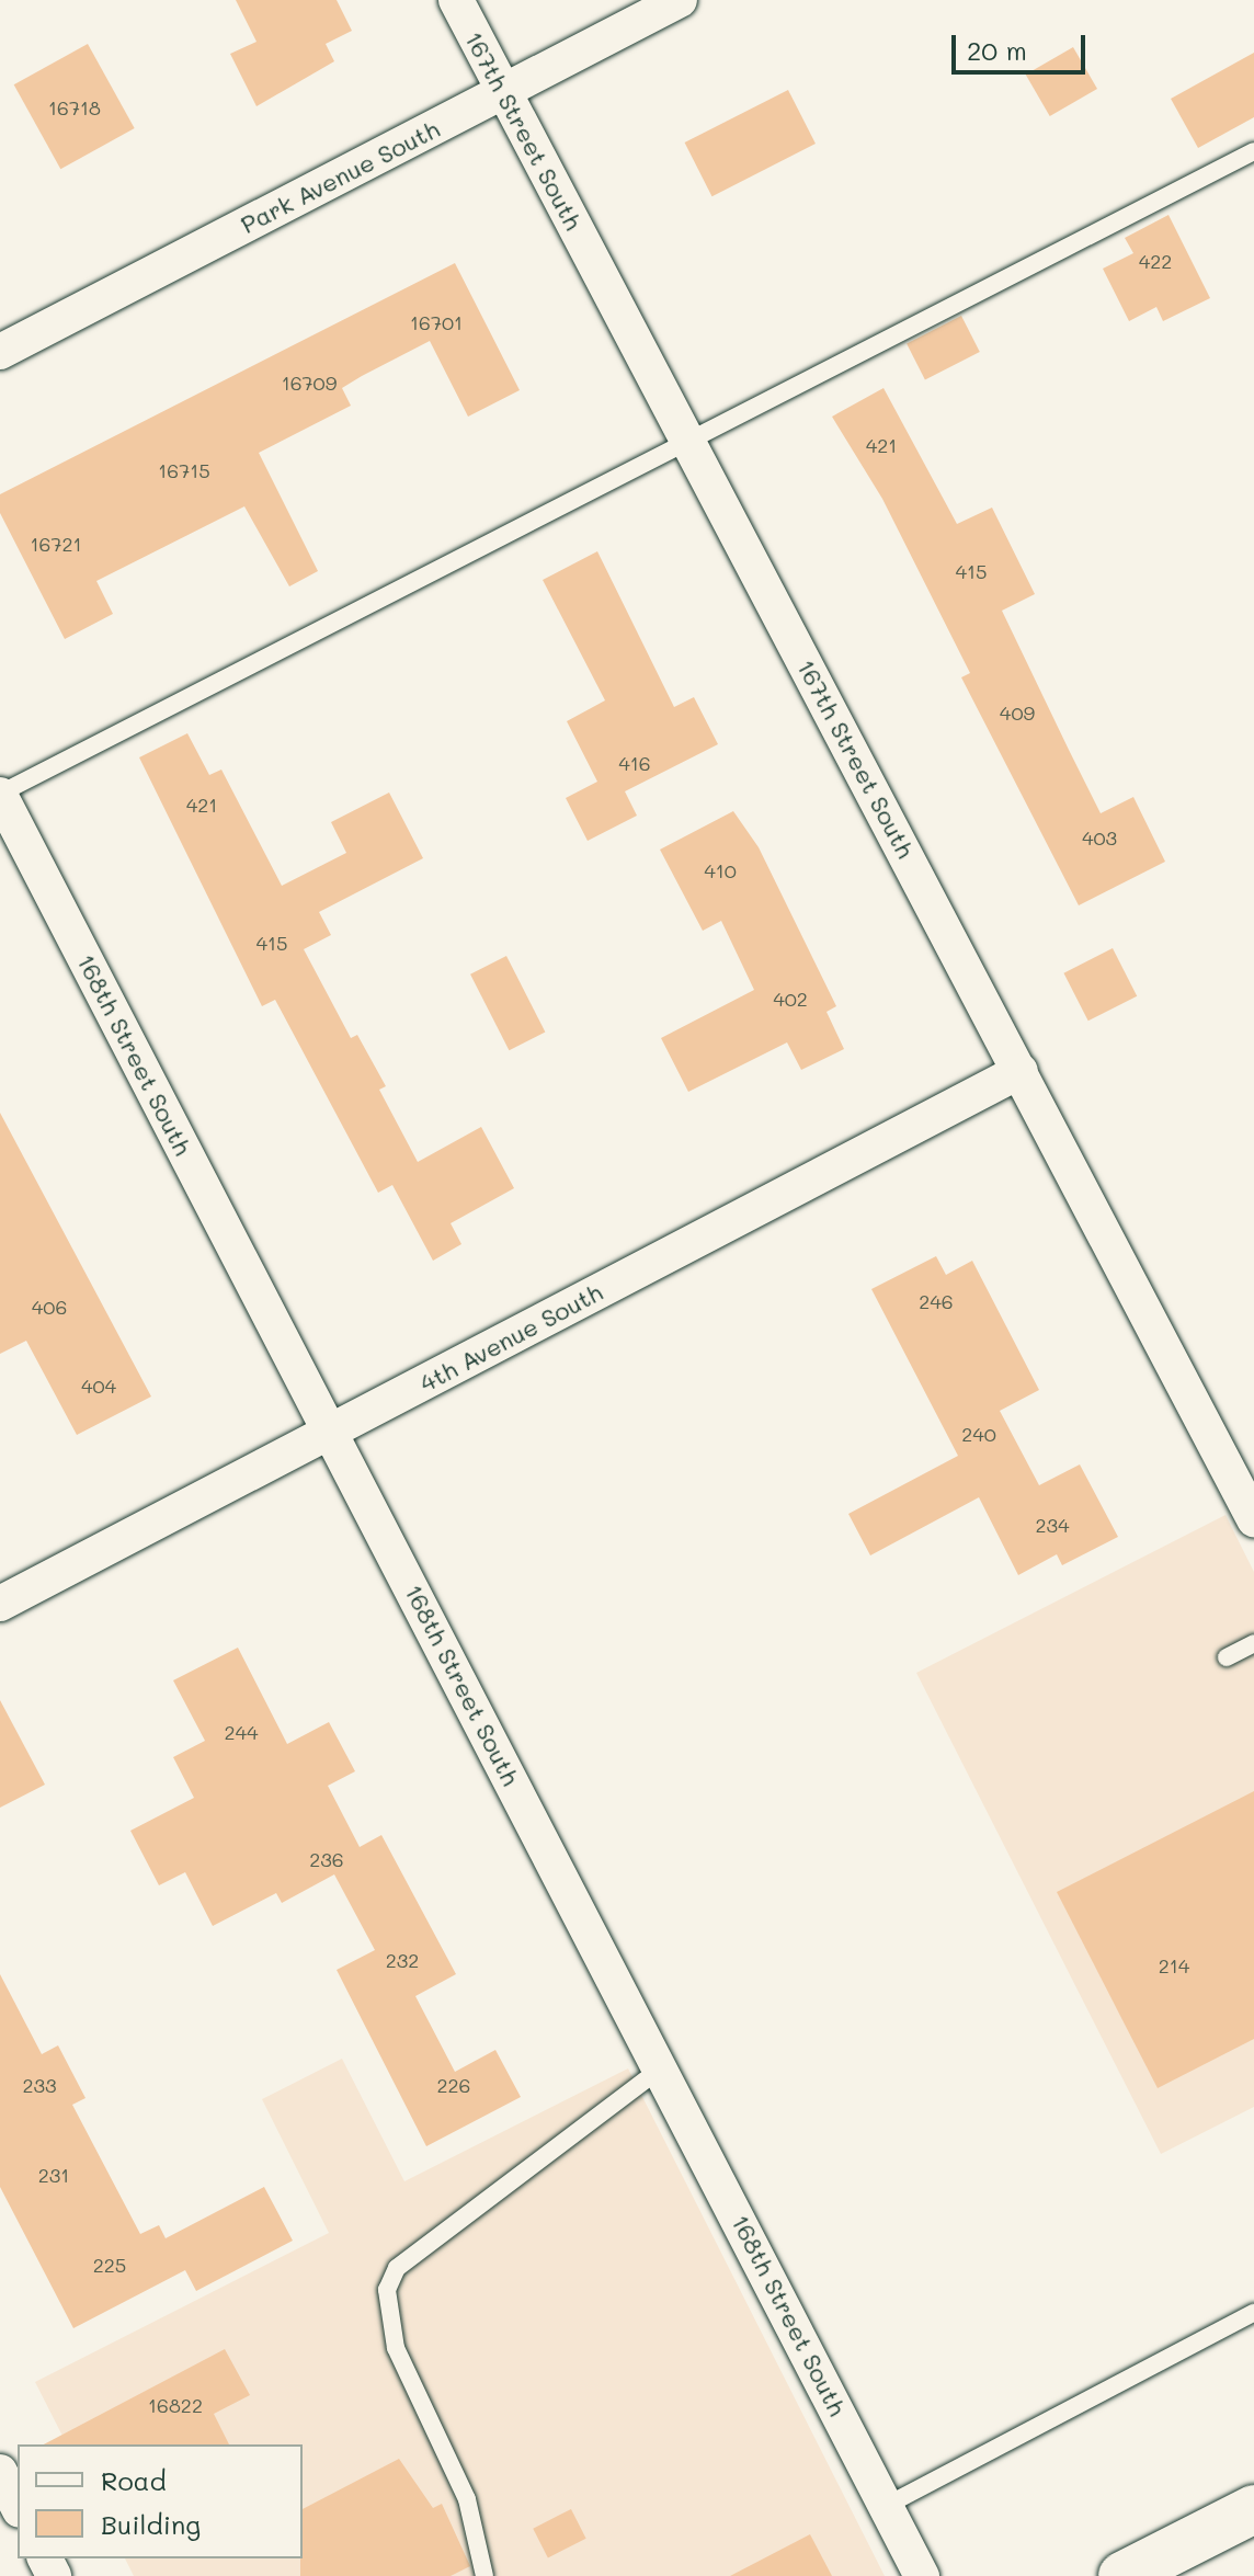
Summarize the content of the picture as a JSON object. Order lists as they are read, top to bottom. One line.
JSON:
{"streets":{"street":["167th Street South","Park Avenue South","168th Street South","4th Avenue South"]},"crossings":[["167th Street South","Park Avenue South"],["167th Street South","4th Avenue South"],["168th Street South","4th Avenue South"]],"house_numbers":["16718","422","16701","16709","421","16715","16721","415","409","416","421","403","410","415","402","246","406","404","240","234","244","236","232","214","233","226","231","225","16822"],"legend":["Road","Building"],"scale_bar":"20 m"}
